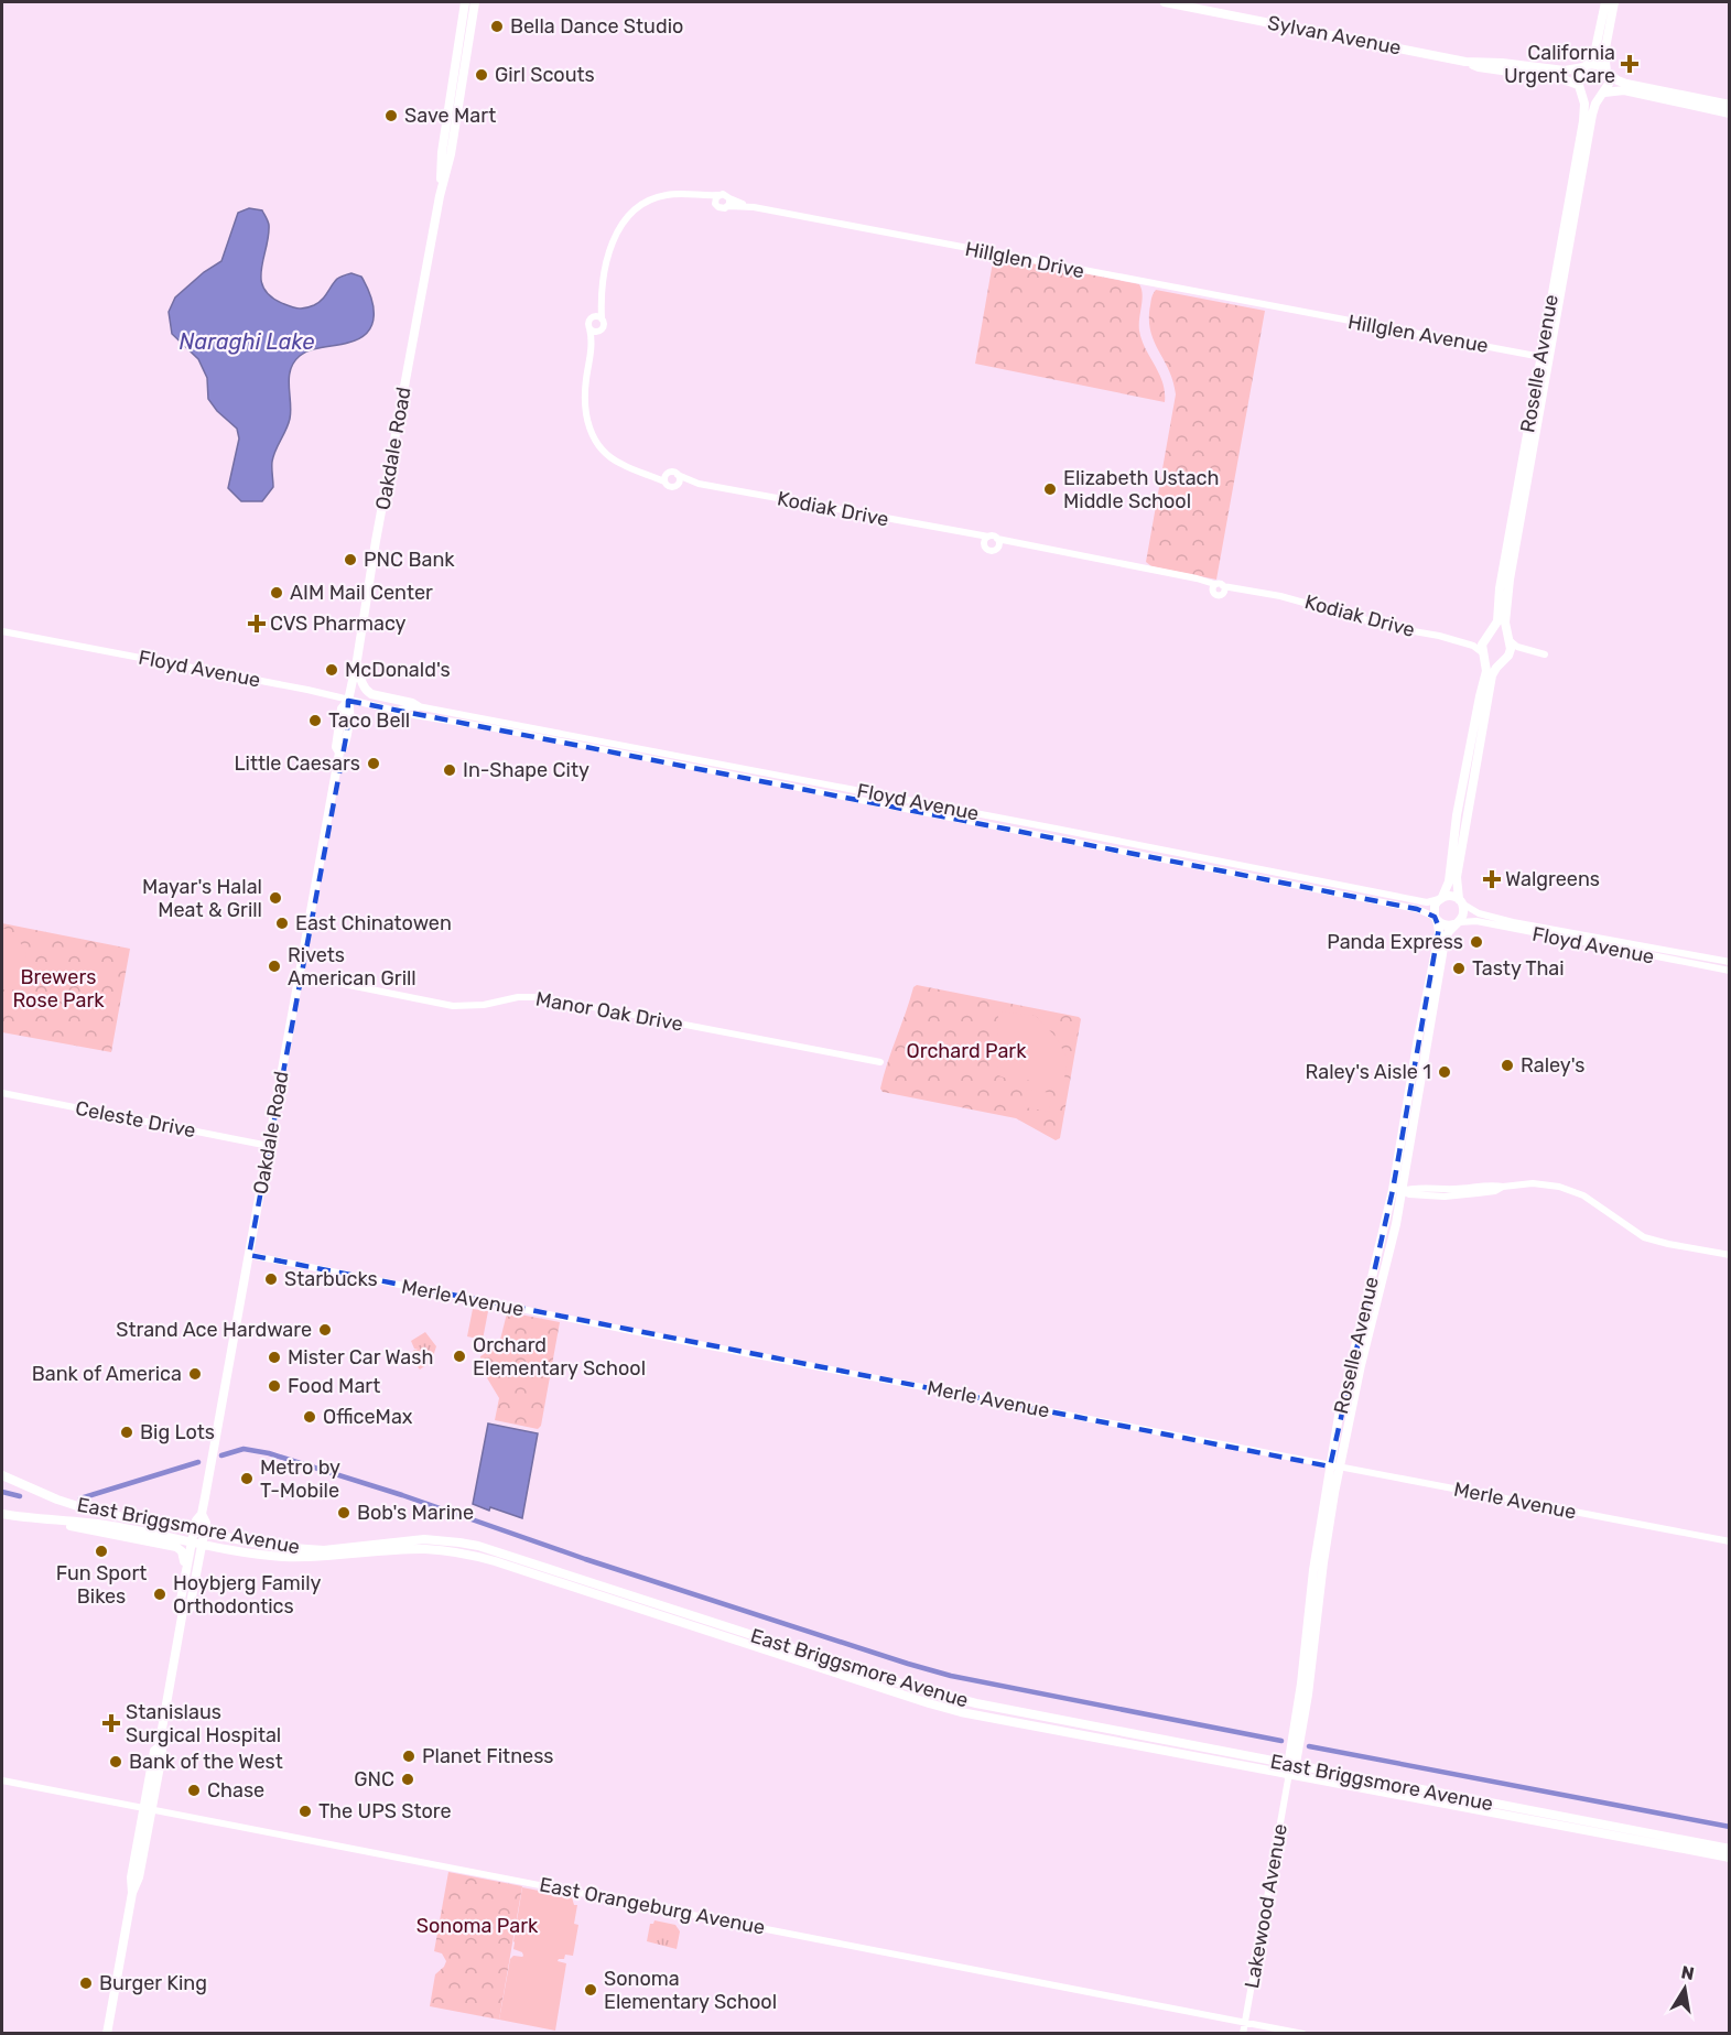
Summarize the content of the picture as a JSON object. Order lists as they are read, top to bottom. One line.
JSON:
{"streets":{"main road":["Sylvan Avenue","Roselle Avenue","Oakdale Road","East Briggsmore Avenue"],"street":["Hillglen Drive","Hillglen Avenue","Kodiak Drive","Floyd Avenue","Manor Oak Drive","Celeste Drive","Merle Avenue","East Orangeburg Avenue","Lakewood Avenue"]},"crossings":[["Sylvan Avenue","Roselle Avenue"],["Hillglen Drive","Hillglen Avenue"],["Hillglen Avenue","Roselle Avenue"],["Roselle Avenue","Kodiak Drive"],["Roselle Avenue","Floyd Avenue"],["Roselle Avenue","Merle Avenue"],["Roselle Avenue","East Briggsmore Avenue"],["Roselle Avenue","Lakewood Avenue"],["Oakdale Road","Floyd Avenue"],["Oakdale Road","Manor Oak Drive"],["Oakdale Road","Celeste Drive"],["Oakdale Road","Merle Avenue"],["Oakdale Road","East Briggsmore Avenue"],["Oakdale Road","East Orangeburg Avenue"],["East Briggsmore Avenue","Lakewood Avenue"],["East Orangeburg Avenue","Lakewood Avenue"]],"water":["Naraghi Lake"],"parks":["Brewers Rose Park","Orchard Park","Sonoma Park"],"places":{"other":["Bella Dance Studio","Girl Scouts","Save Mart","Elizabeth Ustach Middle School","PNC Bank","AIM Mail Center","McDonald's","Taco Bell","Little Caesars","In-Shape City","Mayar's Halal Meat & Grill","East Chinatowen","Panda Express","Rivets American Grill","Tasty Thai","Raley's","Raley's Aisle 1","Starbucks","Strand Ace Hardware","Orchard Elementary School","Mister Car Wash","Bank of America","Food Mart","OfficeMax","Big Lots","Metro by T-Mobile","Bob's Marine","Fun Sport Bikes","Hoybjerg Family Orthodontics","Planet Fitness","Bank of the West","GNC","Chase","The UPS Store","Burger King","Sonoma Elementary School"],"health":["California Urgent Care","CVS Pharmacy","Walgreens","Stanislaus Surgical Hospital"]},"north":"top"}
